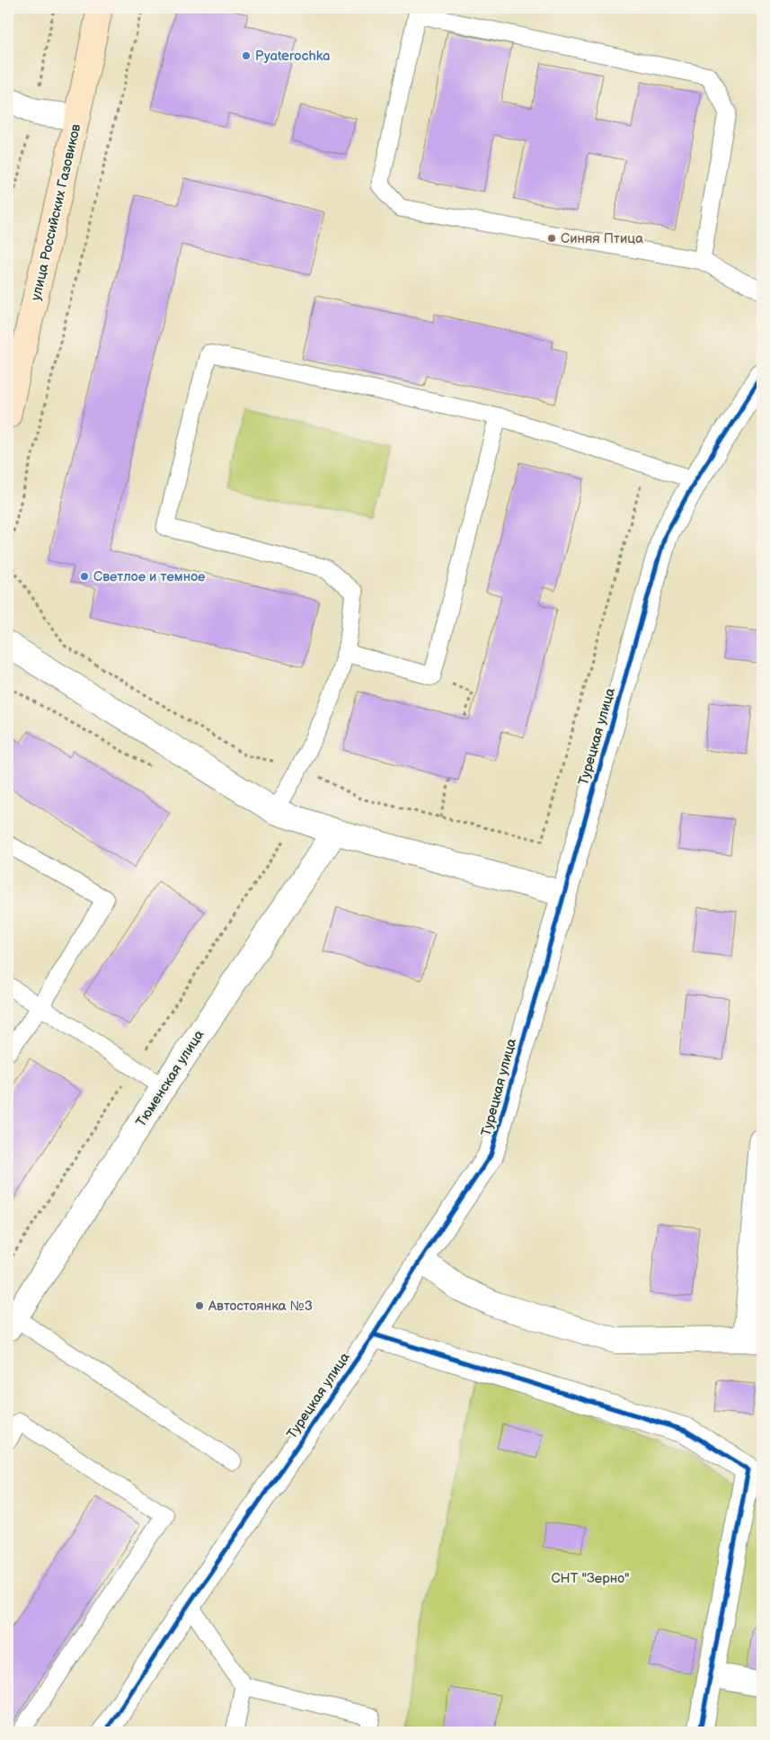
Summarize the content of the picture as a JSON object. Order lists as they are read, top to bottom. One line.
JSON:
{"streets":{"main road":["улица Российских Газовиков"],"street":["Турецкая улица","Тюменская улица"]},"parks":["СНТ \"Зерно\""],"places":["Pyaterochka","Синяя Птица","Светлое и темное","Автостоянка №3"]}
